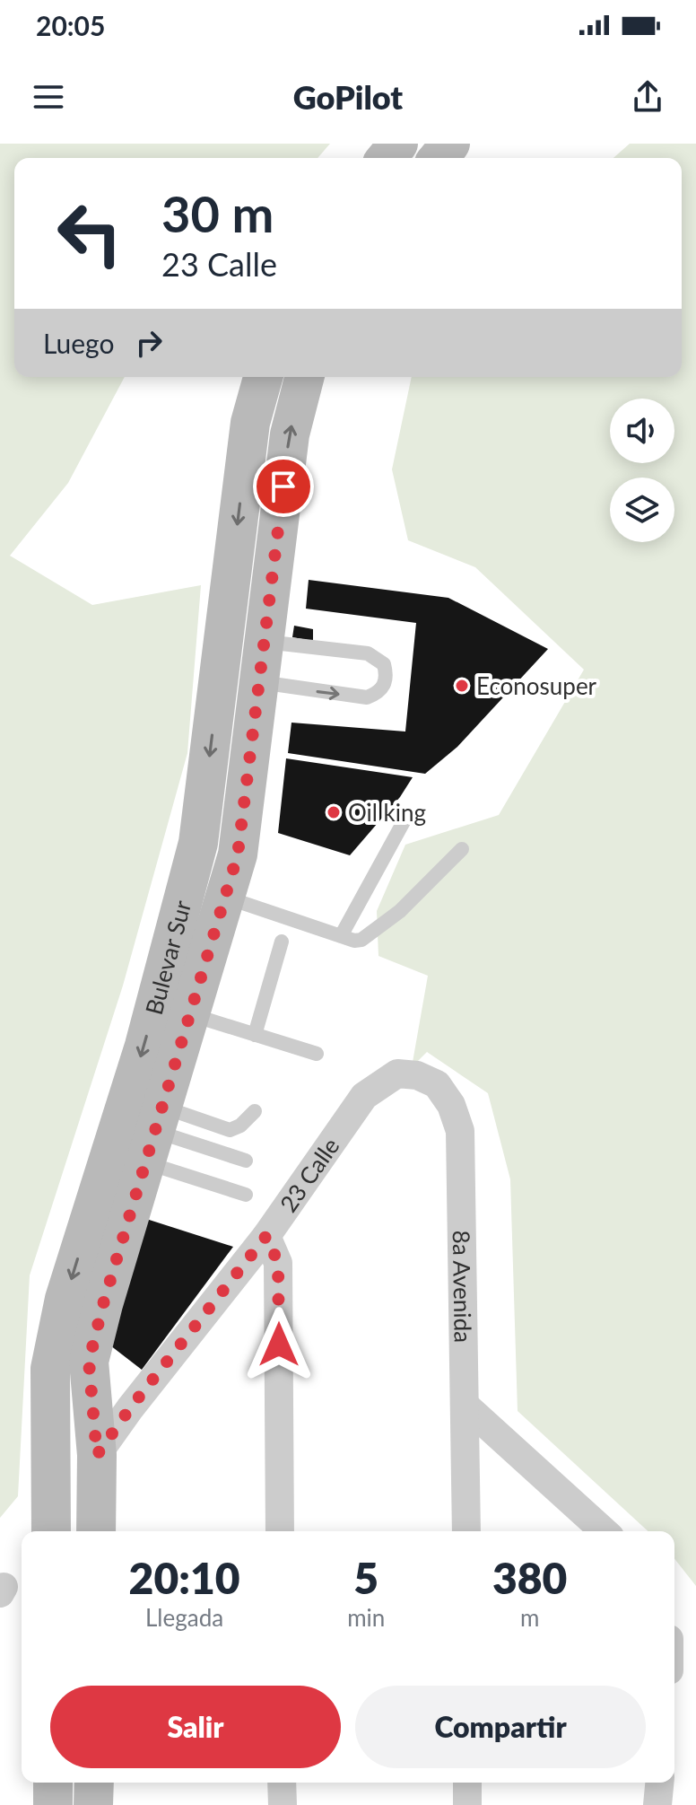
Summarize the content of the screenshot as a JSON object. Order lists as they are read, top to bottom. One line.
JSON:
{"streets":{"main road":["Bulevar Sur"],"street":["23 Calle","8a Avenida"]},"crossings":[["Bulevar Sur","23 Calle"],["23 Calle","8a Avenida"]],"places":["Econosuper","Oil king"],"page":{"status":"20:05","header":"GoPilot","turn":["30 m","23 Calle"],"then":"Luego","eta":["20:10","Llegada","5","min","380","m"],"buttons":["Salir","Compartir"]}}
